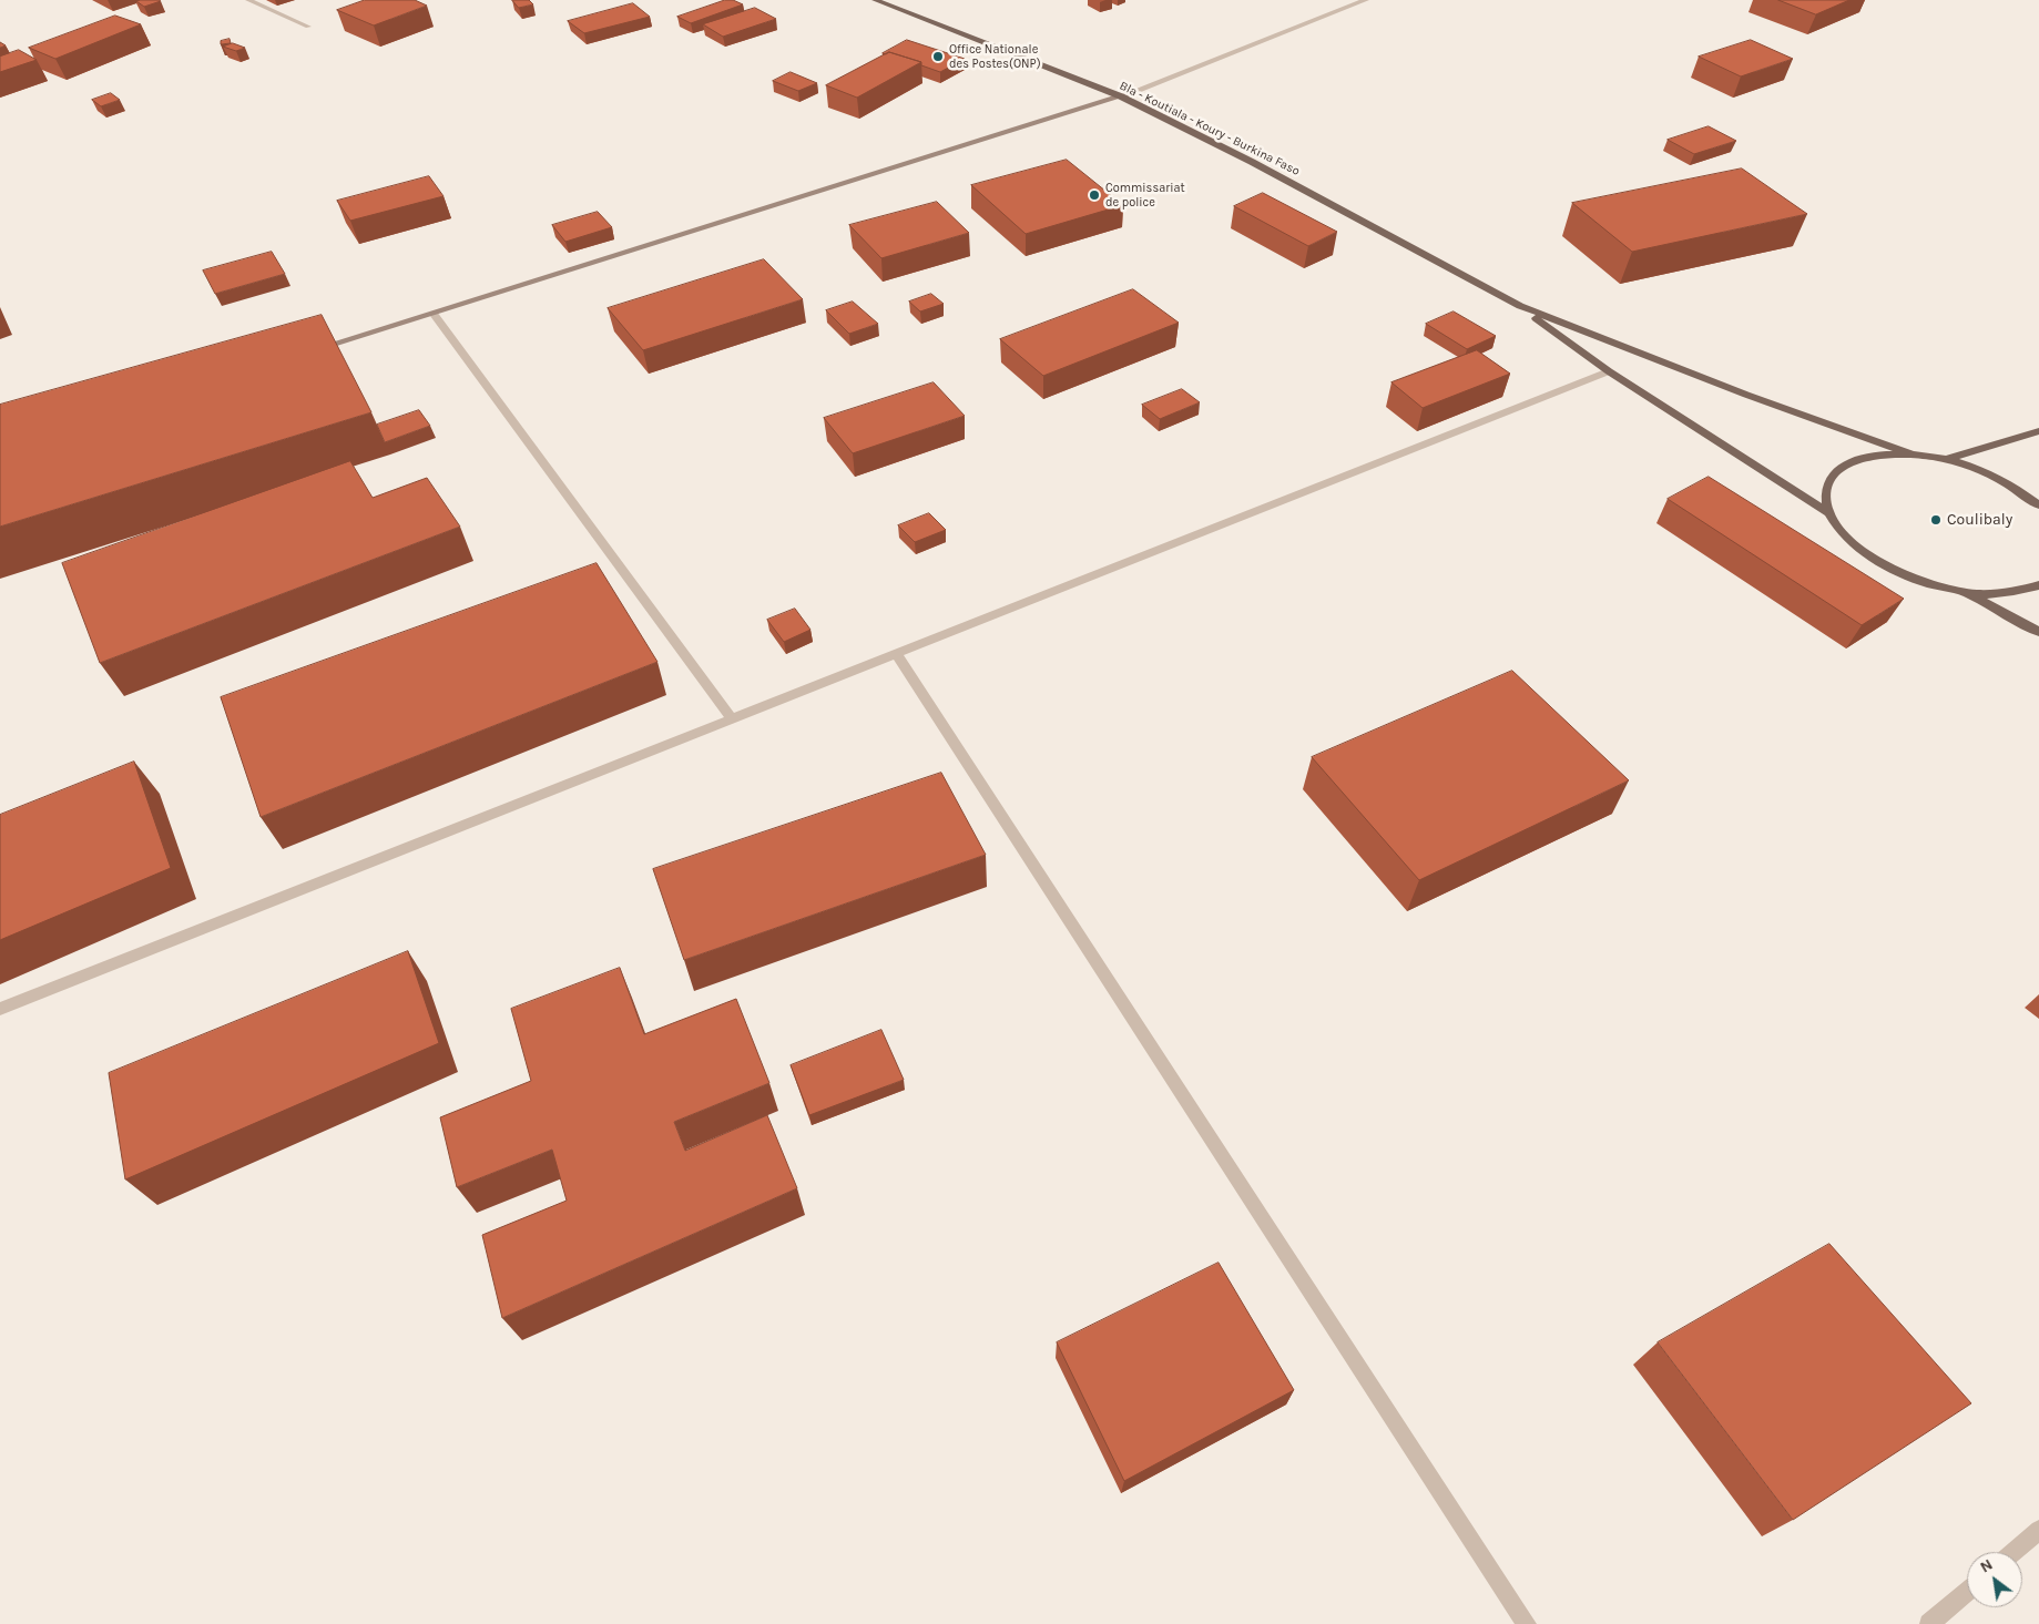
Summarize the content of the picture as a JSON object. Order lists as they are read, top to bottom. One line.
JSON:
{"streets":{"main road":["Bla - Koutiala - Koury - Burkina Faso"]},"places":["Office Nationale des Postes(ONP)","Commissariat de police","Coulibaly"],"north":"top left"}
